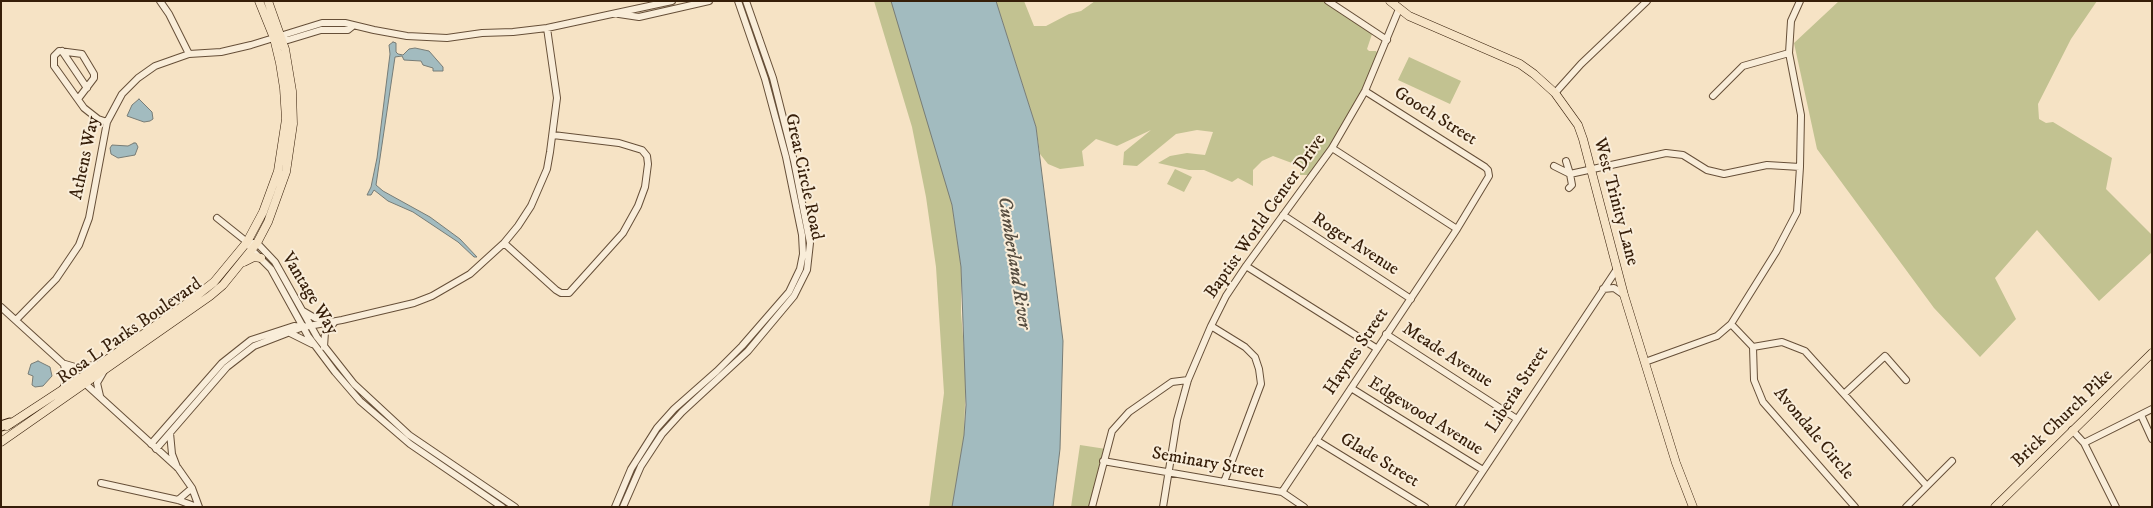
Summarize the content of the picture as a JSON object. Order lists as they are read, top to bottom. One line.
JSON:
{"streets":{"main road":["West Trinity Lane","Rosa L Parks Boulevard","Brick Church Pike"],"street":["Gooch Street","Athens Way","Great Circle Road","Baptist World Center Drive","Roger Avenue","Vantage Way","Haynes Street","Meade Avenue","Liberia Street","Edgewood Avenue","Avondale Circle","Glade Street","Seminary Street"]},"crossings":[["Gooch Street","Baptist World Center Drive"],["Gooch Street","Haynes Street"],["Athens Way","Rosa L Parks Boulevard"],["West Trinity Lane","Baptist World Center Drive"],["West Trinity Lane","Liberia Street"],["Baptist World Center Drive","Roger Avenue"],["Baptist World Center Drive","Meade Avenue"],["Baptist World Center Drive","Seminary Street"],["Roger Avenue","Haynes Street"],["Vantage Way","Rosa L Parks Boulevard"],["Haynes Street","Meade Avenue"],["Haynes Street","Edgewood Avenue"],["Haynes Street","Glade Street"],["Haynes Street","Seminary Street"],["Meade Avenue","Liberia Street"],["Liberia Street","Edgewood Avenue"]],"water":["Cumberland River"]}
